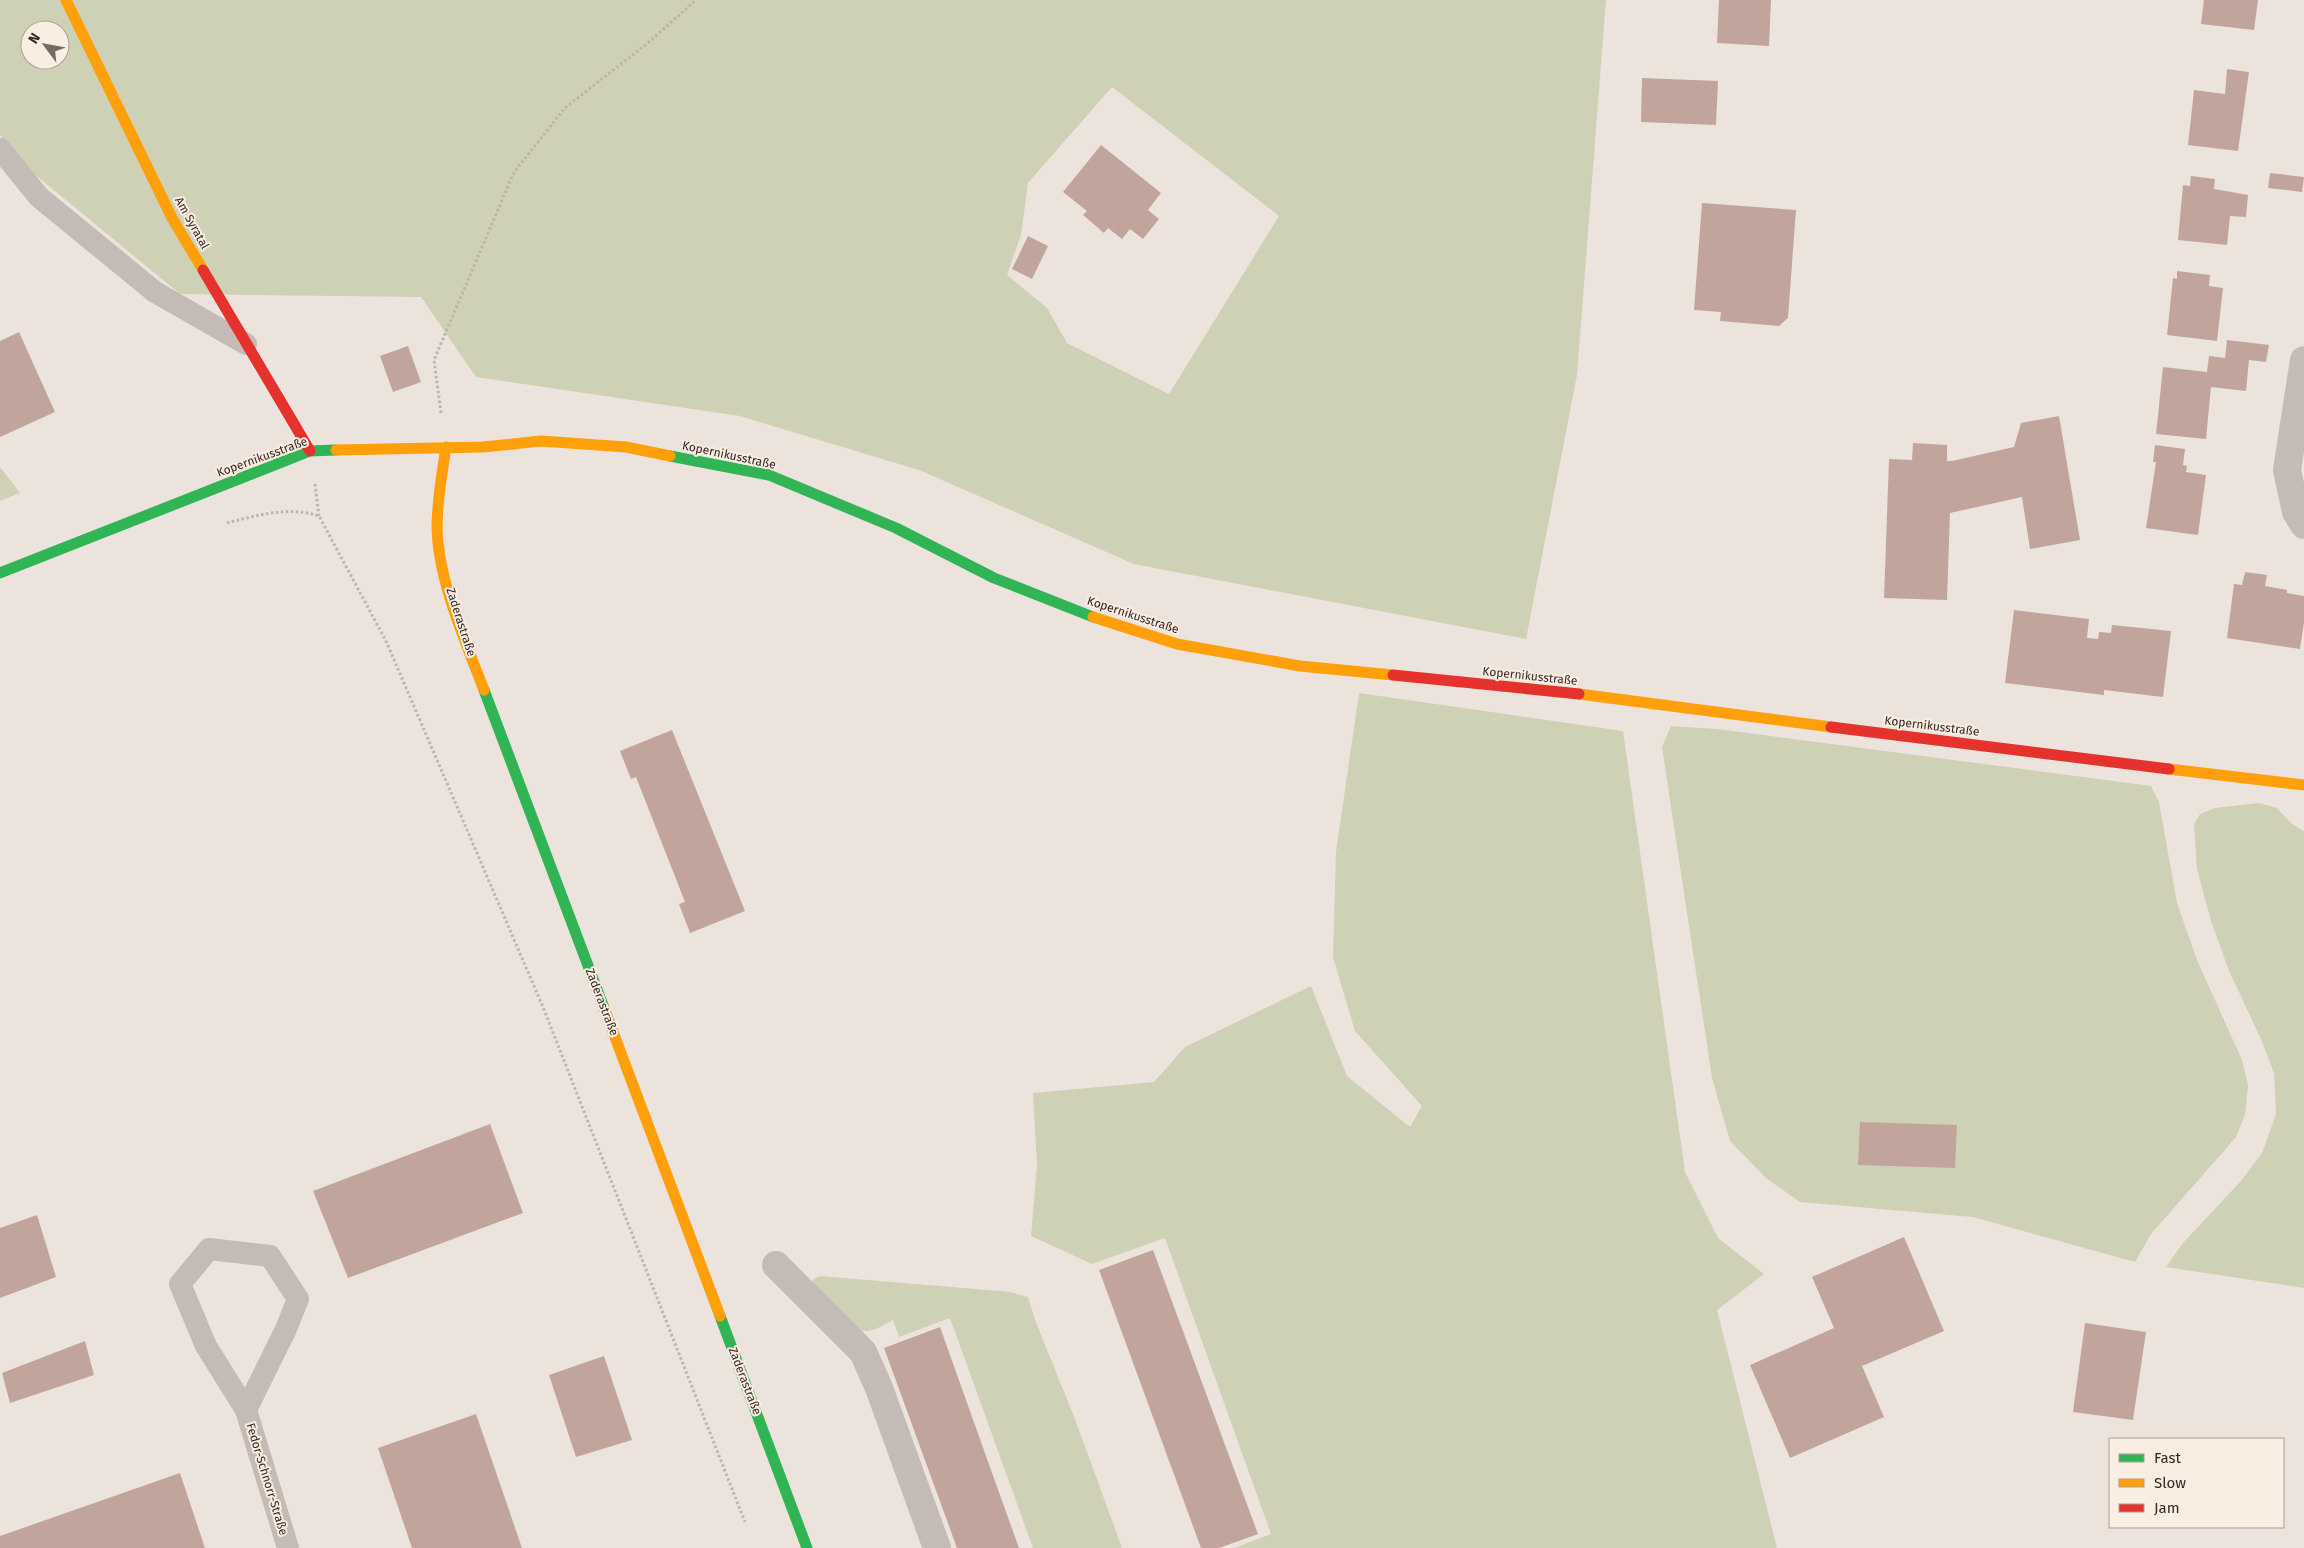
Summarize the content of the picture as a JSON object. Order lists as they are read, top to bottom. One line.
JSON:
{"streets":{"street":["Am Syratal","Kopernikusstraße","Zaderastraße"],"lane":["Fedor-Schnorr-Straße"]},"crossings":[["Am Syratal","Kopernikusstraße"],["Kopernikusstraße","Zaderastraße"]],"legend":["Fast","Slow","Jam"],"north":"top left"}
